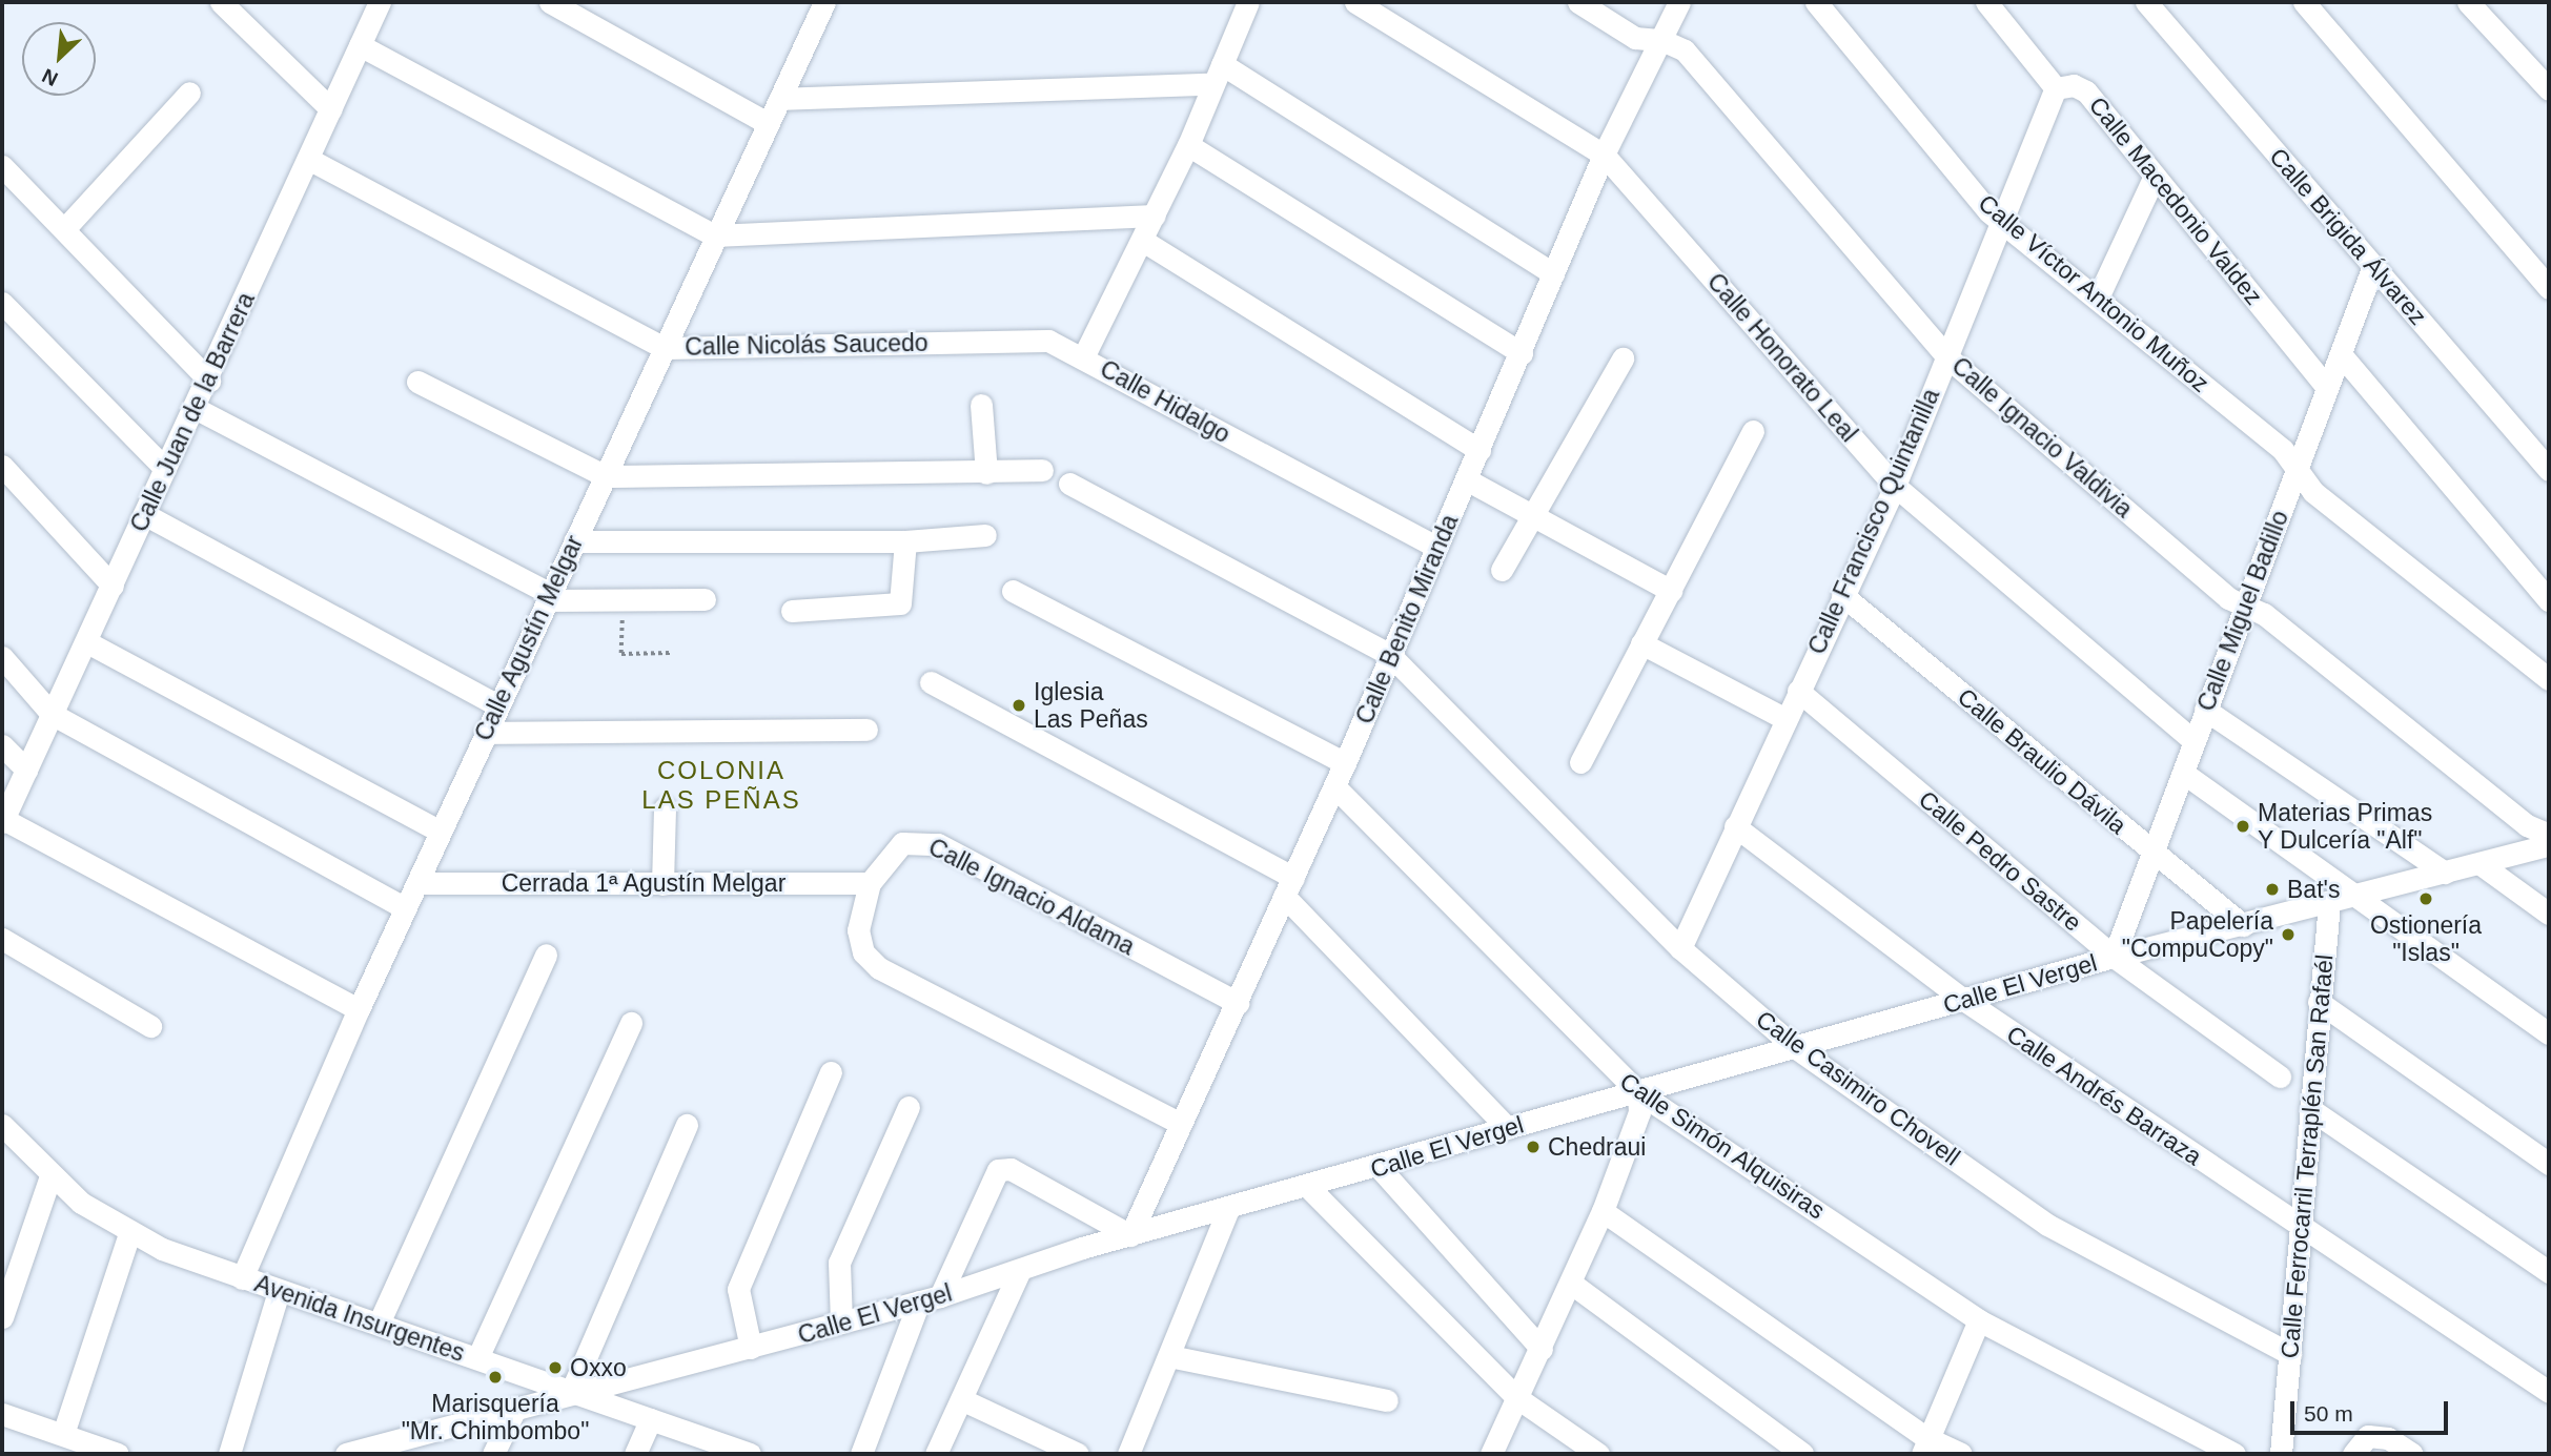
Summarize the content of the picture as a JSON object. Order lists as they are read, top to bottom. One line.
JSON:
{"streets":{"street":["Calle Macedonio Valdez","Calle Brigida Álvarez","Calle Víctor Antonio Muñoz","Calle Nicolás Saucedo","Calle Honorato Leal","Calle Hidalgo","Calle Juan de la Barrera","Calle Ignacio Valdivia","Calle Francisco Quintanilla","Calle Miguel Badillo","Calle Benito Miranda","Calle Agustín Melgar","Calle Braulio Dávila","Calle Pedro Sastre","Cerrada 1ª Agustín Melgar","Calle Ignacio Aldama","Calle El Vergel","Calle Casimiro Chovell","Calle Andrés Barraza","Calle Simón Alquisiras","Calle Ferrocarril Terraplén San Rafaél","Avenida Insurgentes"]},"crossings":[["Calle Macedonio Valdez","Calle Francisco Quintanilla"],["Calle Macedonio Valdez","Calle Miguel Badillo"],["Calle Brigida Álvarez","Calle Miguel Badillo"],["Calle Víctor Antonio Muñoz","Calle Francisco Quintanilla"],["Calle Víctor Antonio Muñoz","Calle Miguel Badillo"],["Calle Nicolás Saucedo","Calle Hidalgo"],["Calle Nicolás Saucedo","Calle Juan de la Barrera"],["Calle Nicolás Saucedo","Calle Agustín Melgar"],["Calle Honorato Leal","Calle Francisco Quintanilla"],["Calle Honorato Leal","Calle Miguel Badillo"],["Calle Honorato Leal","Calle Benito Miranda"],["Calle Hidalgo","Calle Benito Miranda"],["Calle Ignacio Valdivia","Calle Francisco Quintanilla"],["Calle Ignacio Valdivia","Calle Miguel Badillo"],["Calle Ignacio Valdivia","Calle Benito Miranda"],["Calle Francisco Quintanilla","Calle Braulio Dávila"],["Calle Francisco Quintanilla","Calle Pedro Sastre"],["Calle Francisco Quintanilla","Calle Casimiro Chovell"],["Calle Francisco Quintanilla","Calle Andrés Barraza"],["Calle Miguel Badillo","Calle Braulio Dávila"],["Calle Miguel Badillo","Calle Pedro Sastre"],["Calle Miguel Badillo","Calle El Vergel"],["Calle Benito Miranda","Calle Ignacio Aldama"],["Calle Benito Miranda","Calle El Vergel"],["Calle Benito Miranda","Calle Casimiro Chovell"],["Calle Benito Miranda","Calle Simón Alquisiras"],["Calle Agustín Melgar","Cerrada 1ª Agustín Melgar"],["Calle Agustín Melgar","Avenida Insurgentes"],["Calle Braulio Dávila","Calle El Vergel"],["Calle Pedro Sastre","Calle El Vergel"],["Cerrada 1ª Agustín Melgar","Calle Ignacio Aldama"],["Calle El Vergel","Calle Casimiro Chovell"],["Calle El Vergel","Calle Andrés Barraza"],["Calle El Vergel","Calle Simón Alquisiras"],["Calle El Vergel","Calle Ferrocarril Terraplén San Rafaél"],["Calle El Vergel","Avenida Insurgentes"],["Calle Casimiro Chovell","Calle Ferrocarril Terraplén San Rafaél"],["Calle Andrés Barraza","Calle Ferrocarril Terraplén San Rafaél"]],"districts":["COLONIA LAS PEÑAS"],"places":["Iglesia Las Peñas","Materias Primas Y Dulcería \"Alf\"","Bat's","Ostionería \"Islas\"","Papelería \"CompuCopy\"","Chedraui","Oxxo","Marisquería \"Mr. Chimbombo\""],"scale_bar":"50 m","north":"bottom left"}
